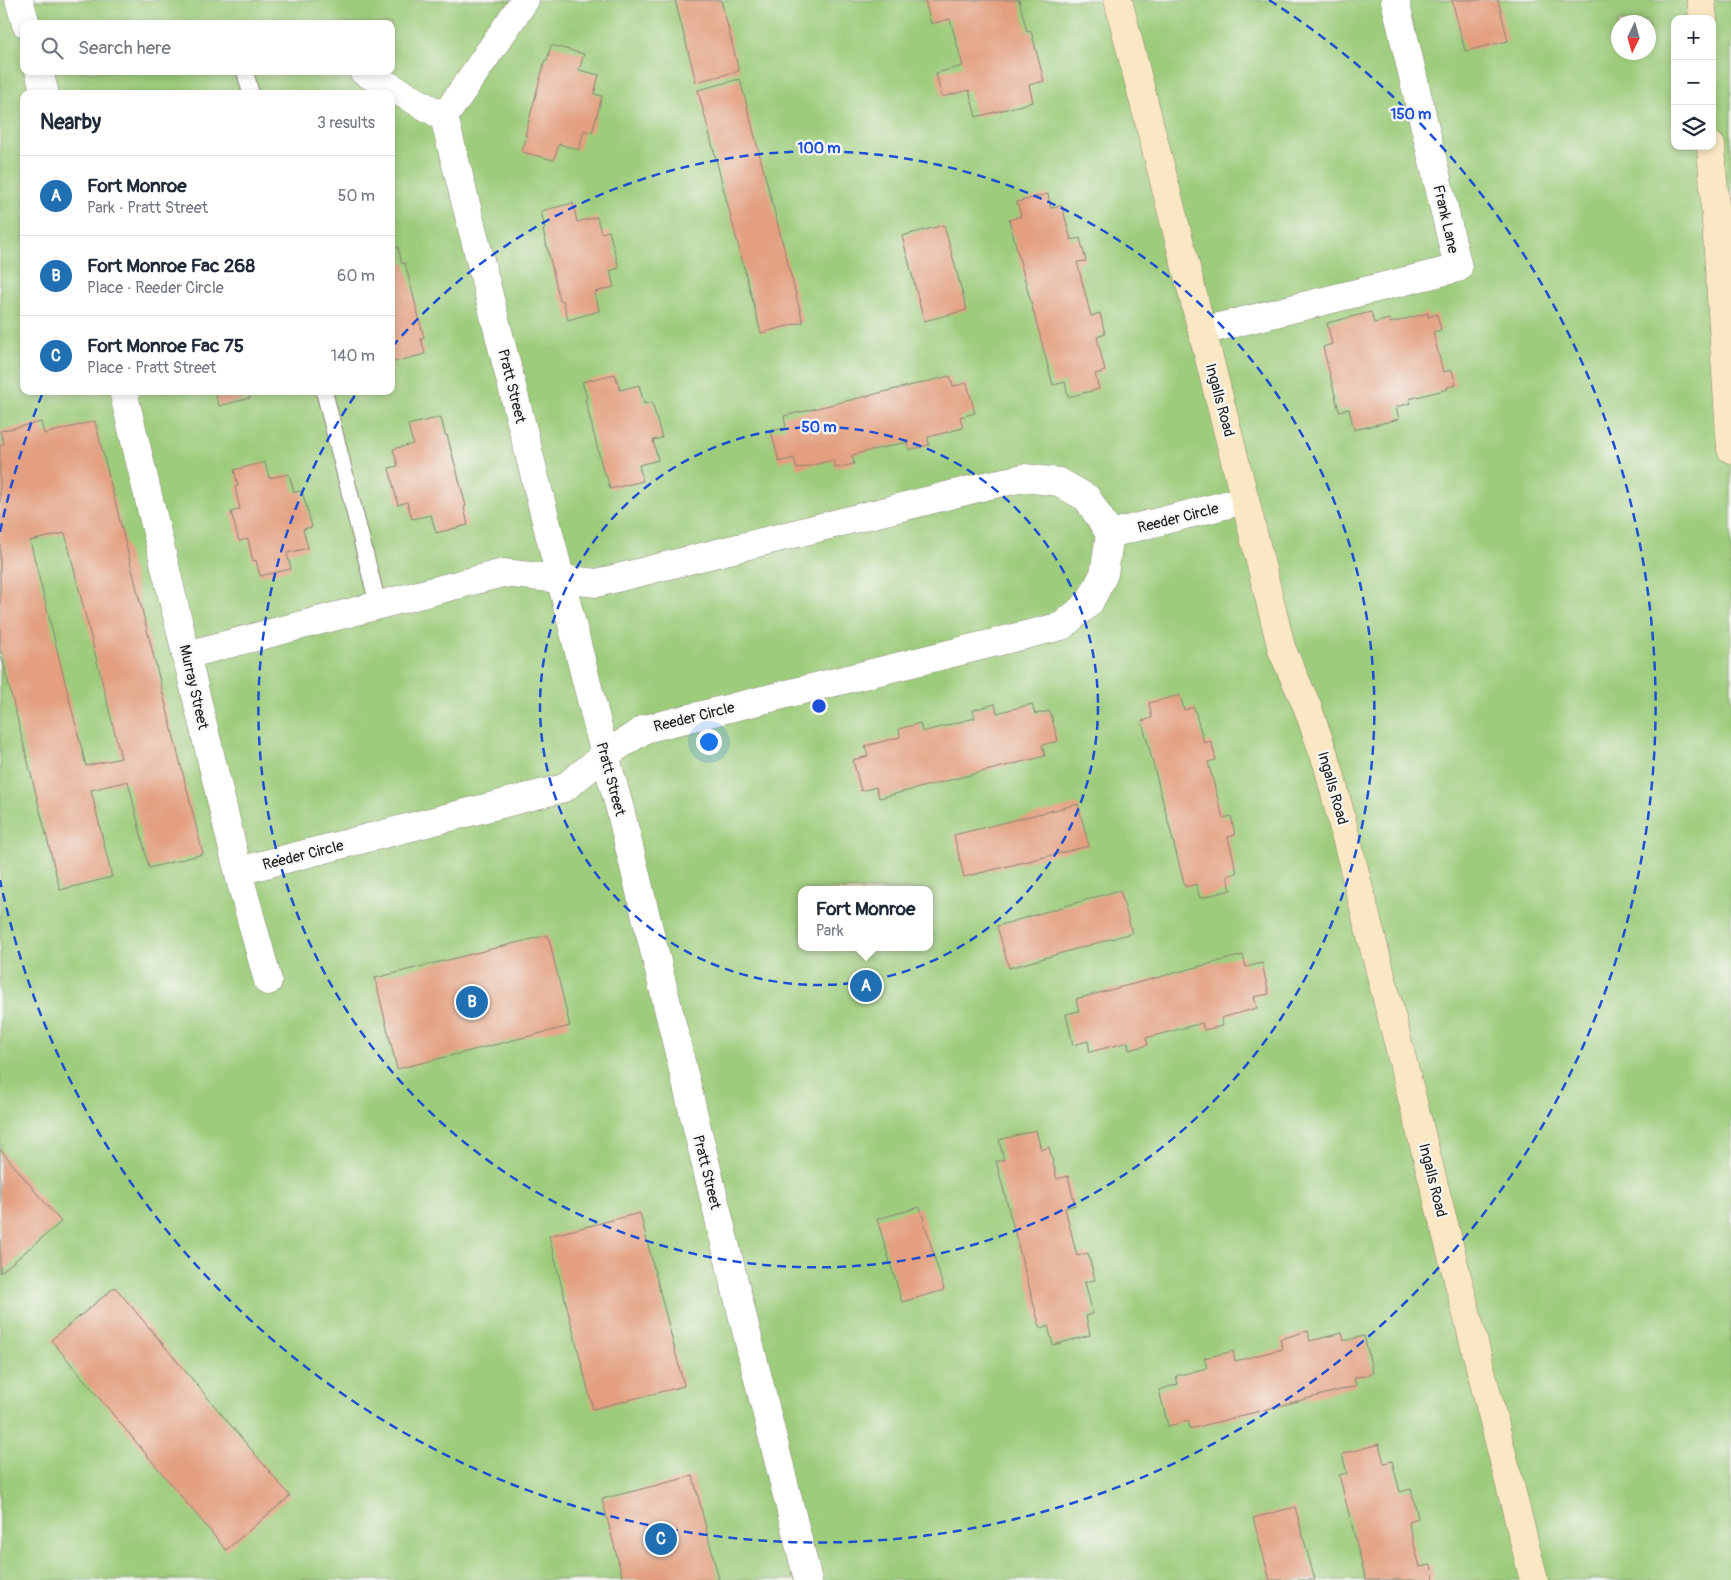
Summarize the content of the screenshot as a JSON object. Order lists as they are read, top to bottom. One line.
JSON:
{"streets":{"street":["Frank Lane","Pratt Street","Ingalls Road","Reeder Circle","Murray Street"]},"crossings":[["Frank Lane","Ingalls Road"],["Pratt Street","Reeder Circle"],["Ingalls Road","Reeder Circle"],["Reeder Circle","Murray Street"]],"north":"bottom","page":{"map_buttons":["+","−"],"search":"Search here","heading":["Nearby","3 results"],"list":[{"mark":"A","name":"Fort Monroe","note":"Park · Pratt Street","value":"50 m"},{"mark":"B","name":"Fort Monroe Fac 268","note":"Place · Reeder Circle","value":"60 m"},{"mark":"C","name":"Fort Monroe Fac 75","note":"Place · Pratt Street","value":"140 m"}],"popup":["Fort Monroe","Park"],"pins":["A","B","C"]},"rings":["150 m","100 m","50 m"]}
